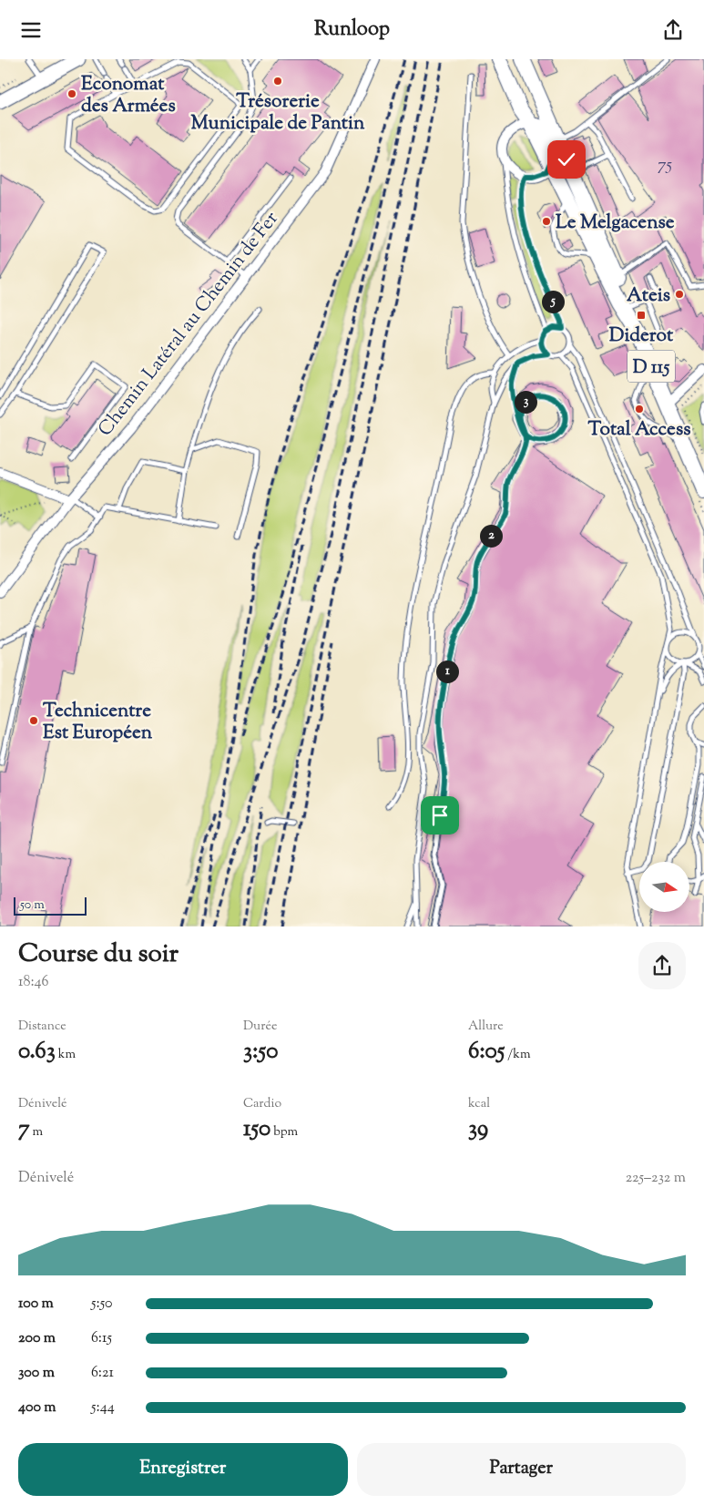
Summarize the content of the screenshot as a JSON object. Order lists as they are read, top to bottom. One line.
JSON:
{"streets":{"main road":["D 115"],"street":["Chemin Latéral au Chemin de Fer"]},"places":{"other":["Trésorerie Municipale de Pantin","Economat des Armées","Le Melgacense","Ateis","Total Access","Technicentre Est Européen"],"transit":["Diderot"]},"house_numbers":["75"],"scale_bar":"50 m","north":"right","page":{"header":"Runloop","pins":["5","3","2","1"],"scale":"50 m","heading":["Course du soir","18:46"],"stats":[["Distance","0.63 km"],["Durée","3:50"],["Allure","6:05 /km"],["Dénivelé","7 m"],["Cardio","150 bpm"],["kcal","39"]],"chart":["Dénivelé","225–232 m"],"list":[{"name":"100 m","note":"5:50"},{"name":"200 m","note":"6:15"},{"name":"300 m","note":"6:21"},{"name":"400 m","note":"5:44"}],"buttons":["Enregistrer","Partager"]}}
